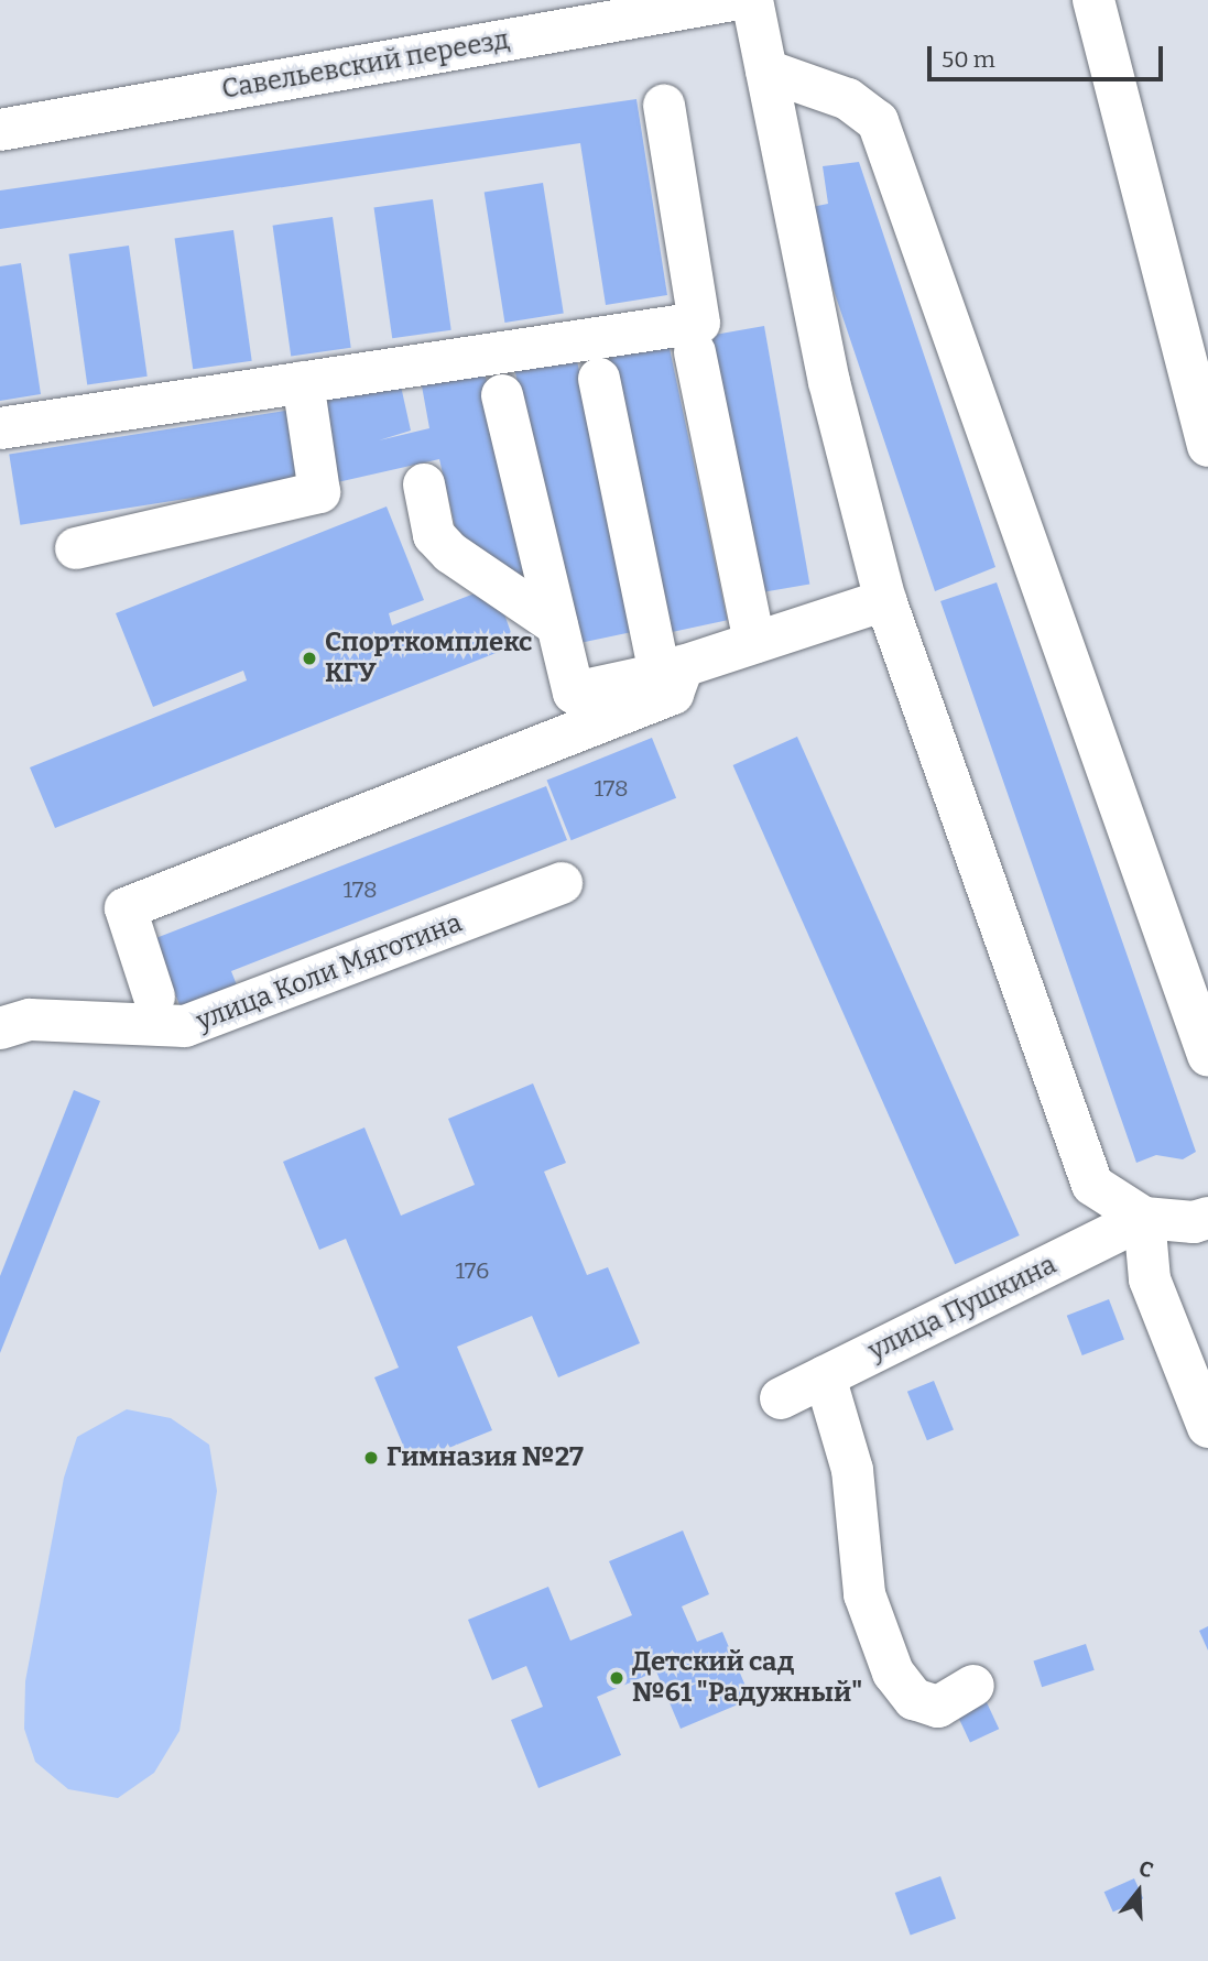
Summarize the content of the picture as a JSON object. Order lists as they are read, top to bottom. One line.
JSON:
{"streets":{"main road":["Савельевский переезд","улица Коли Мяготина","улица Пушкина"]},"places":["Спорткомплекс КГУ","Гимназия №27","Детский сад №61 \"Радужный\""],"house_numbers":["178","178","176"],"scale_bar":"50 m","north":"top"}
